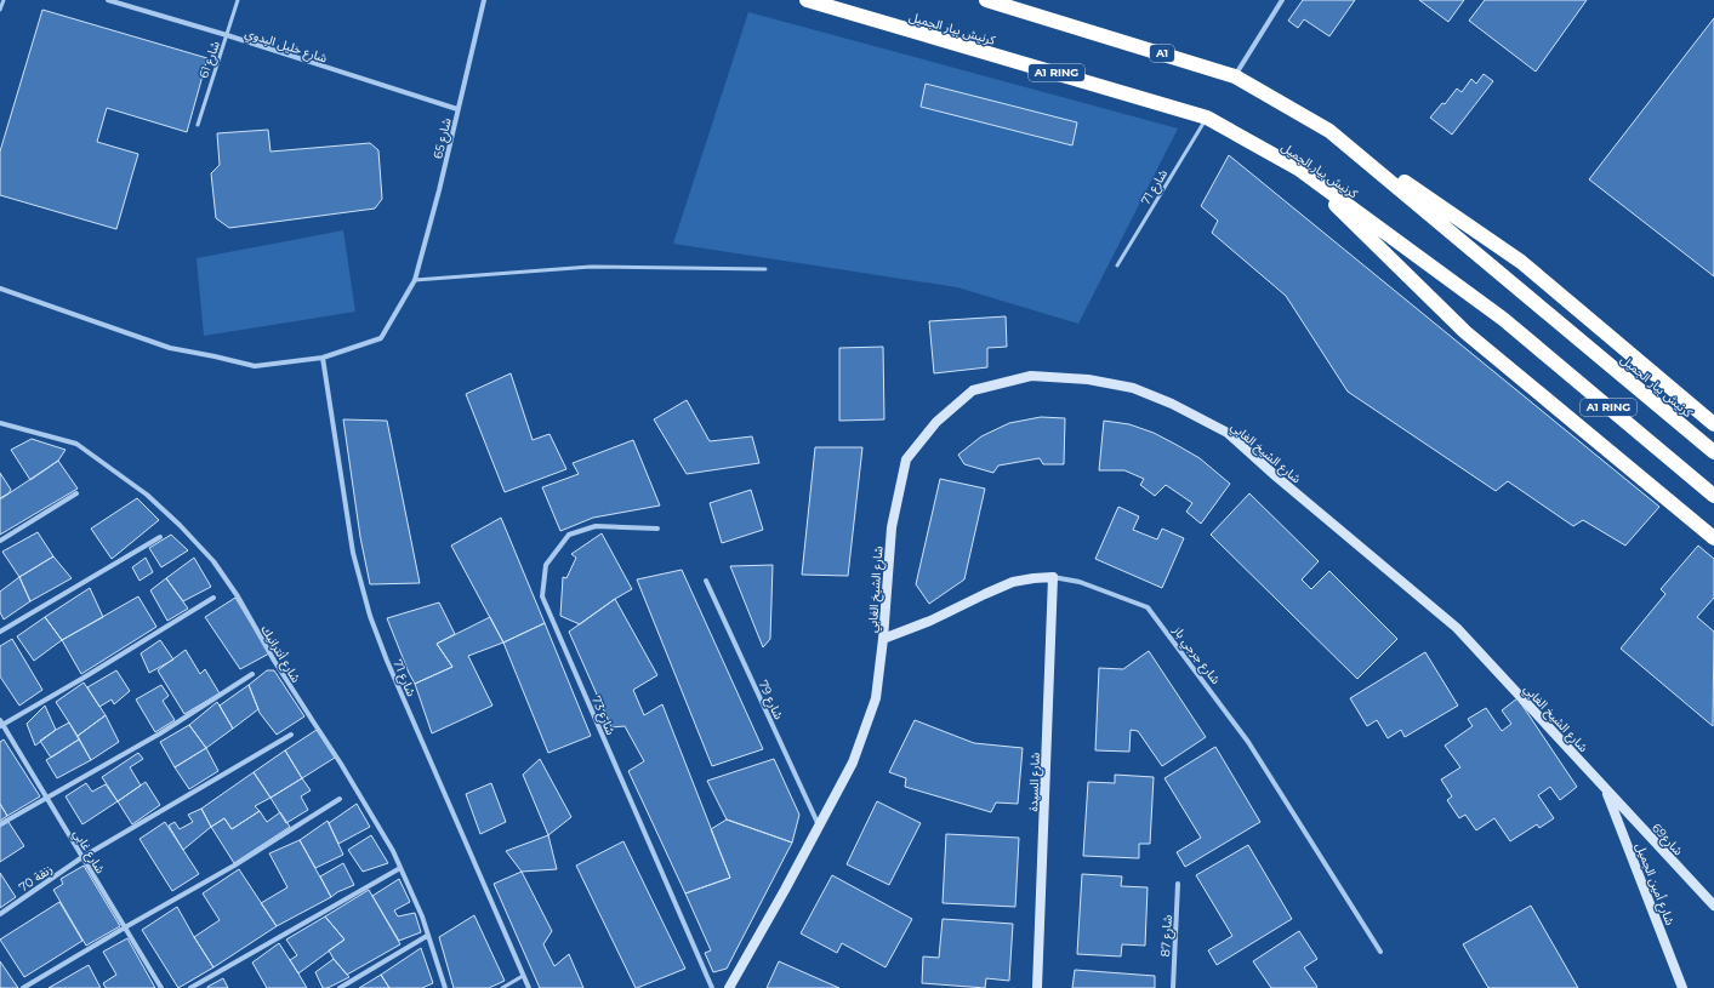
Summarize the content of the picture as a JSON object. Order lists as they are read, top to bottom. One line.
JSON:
{"streets":{"highway":["كرنيش بيار الجميل","A1","A1 RING"],"street":["شارع خليل البدوي","شارع 65","شارع 71","شارع الشيخ الغابي","شارع أنترانيك","شارع جرجي باز","شارع 79","شارع 73","شارع السيدة","شارع69","شارع غابي","زنقة 70","شارع أمين الجميل","شارع 87"],"lane":["شارع 61"]},"crossings":[["كرنيش بيار الجميل","شارع 71"],["شارع خليل البدوي","شارع 61"],["شارع خليل البدوي","شارع 65"],["شارع 65","شارع 71"],["شارع الشيخ الغابي","شارع جرجي باز"],["شارع الشيخ الغابي","شارع 79"],["شارع الشيخ الغابي","شارع69"],["شارع الشيخ الغابي","شارع أمين الجميل"],["شارع جرجي باز","شارع السيدة"],["شارع69","شارع أمين الجميل"],["شارع غابي","زنقة 70"]]}
